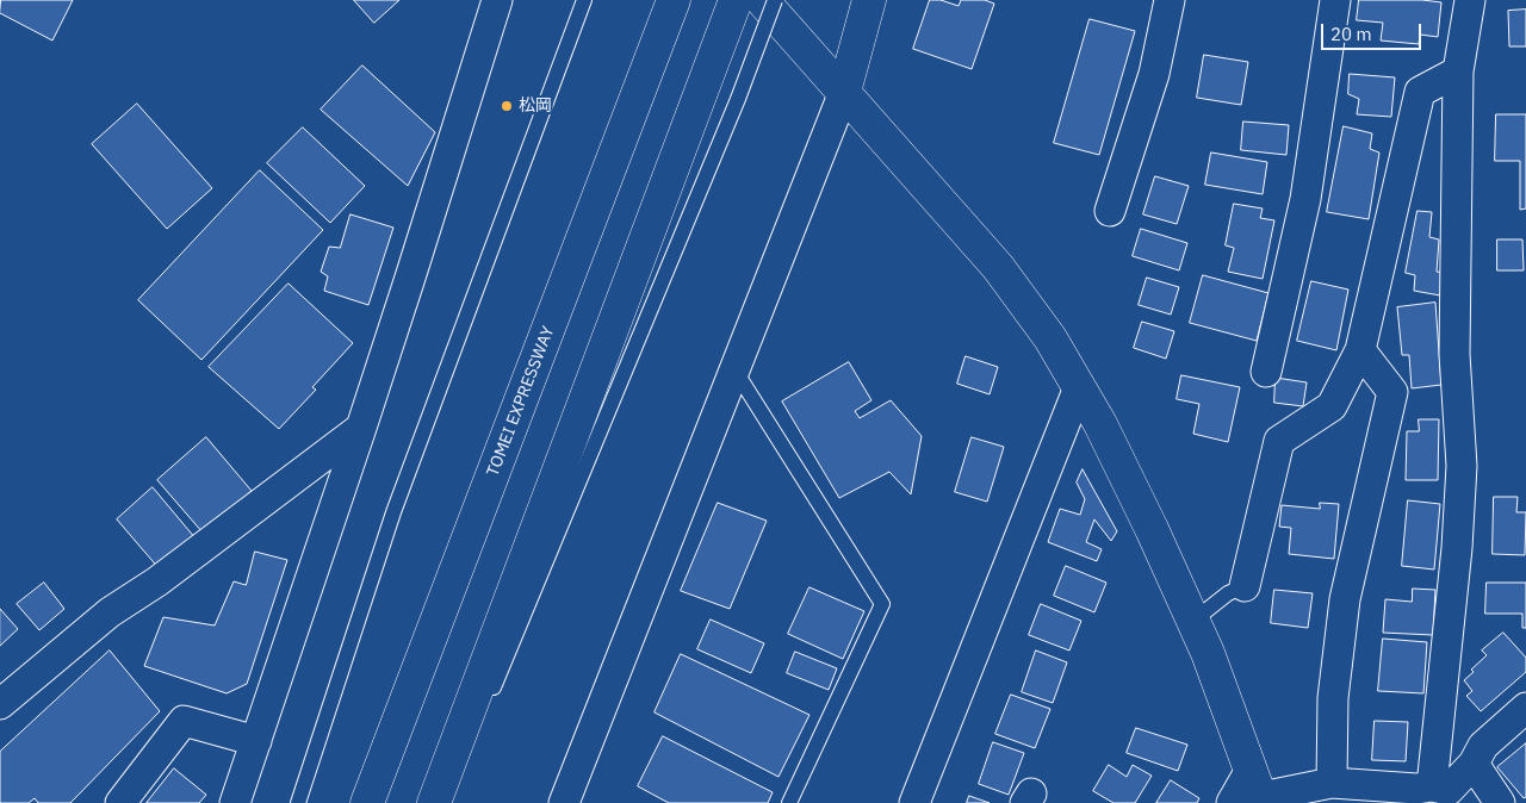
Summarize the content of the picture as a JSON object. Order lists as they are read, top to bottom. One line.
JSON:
{"streets":{"main road":["TOMEI EXPRESSWAY"]},"places":["松岡"],"scale_bar":"20 m"}
